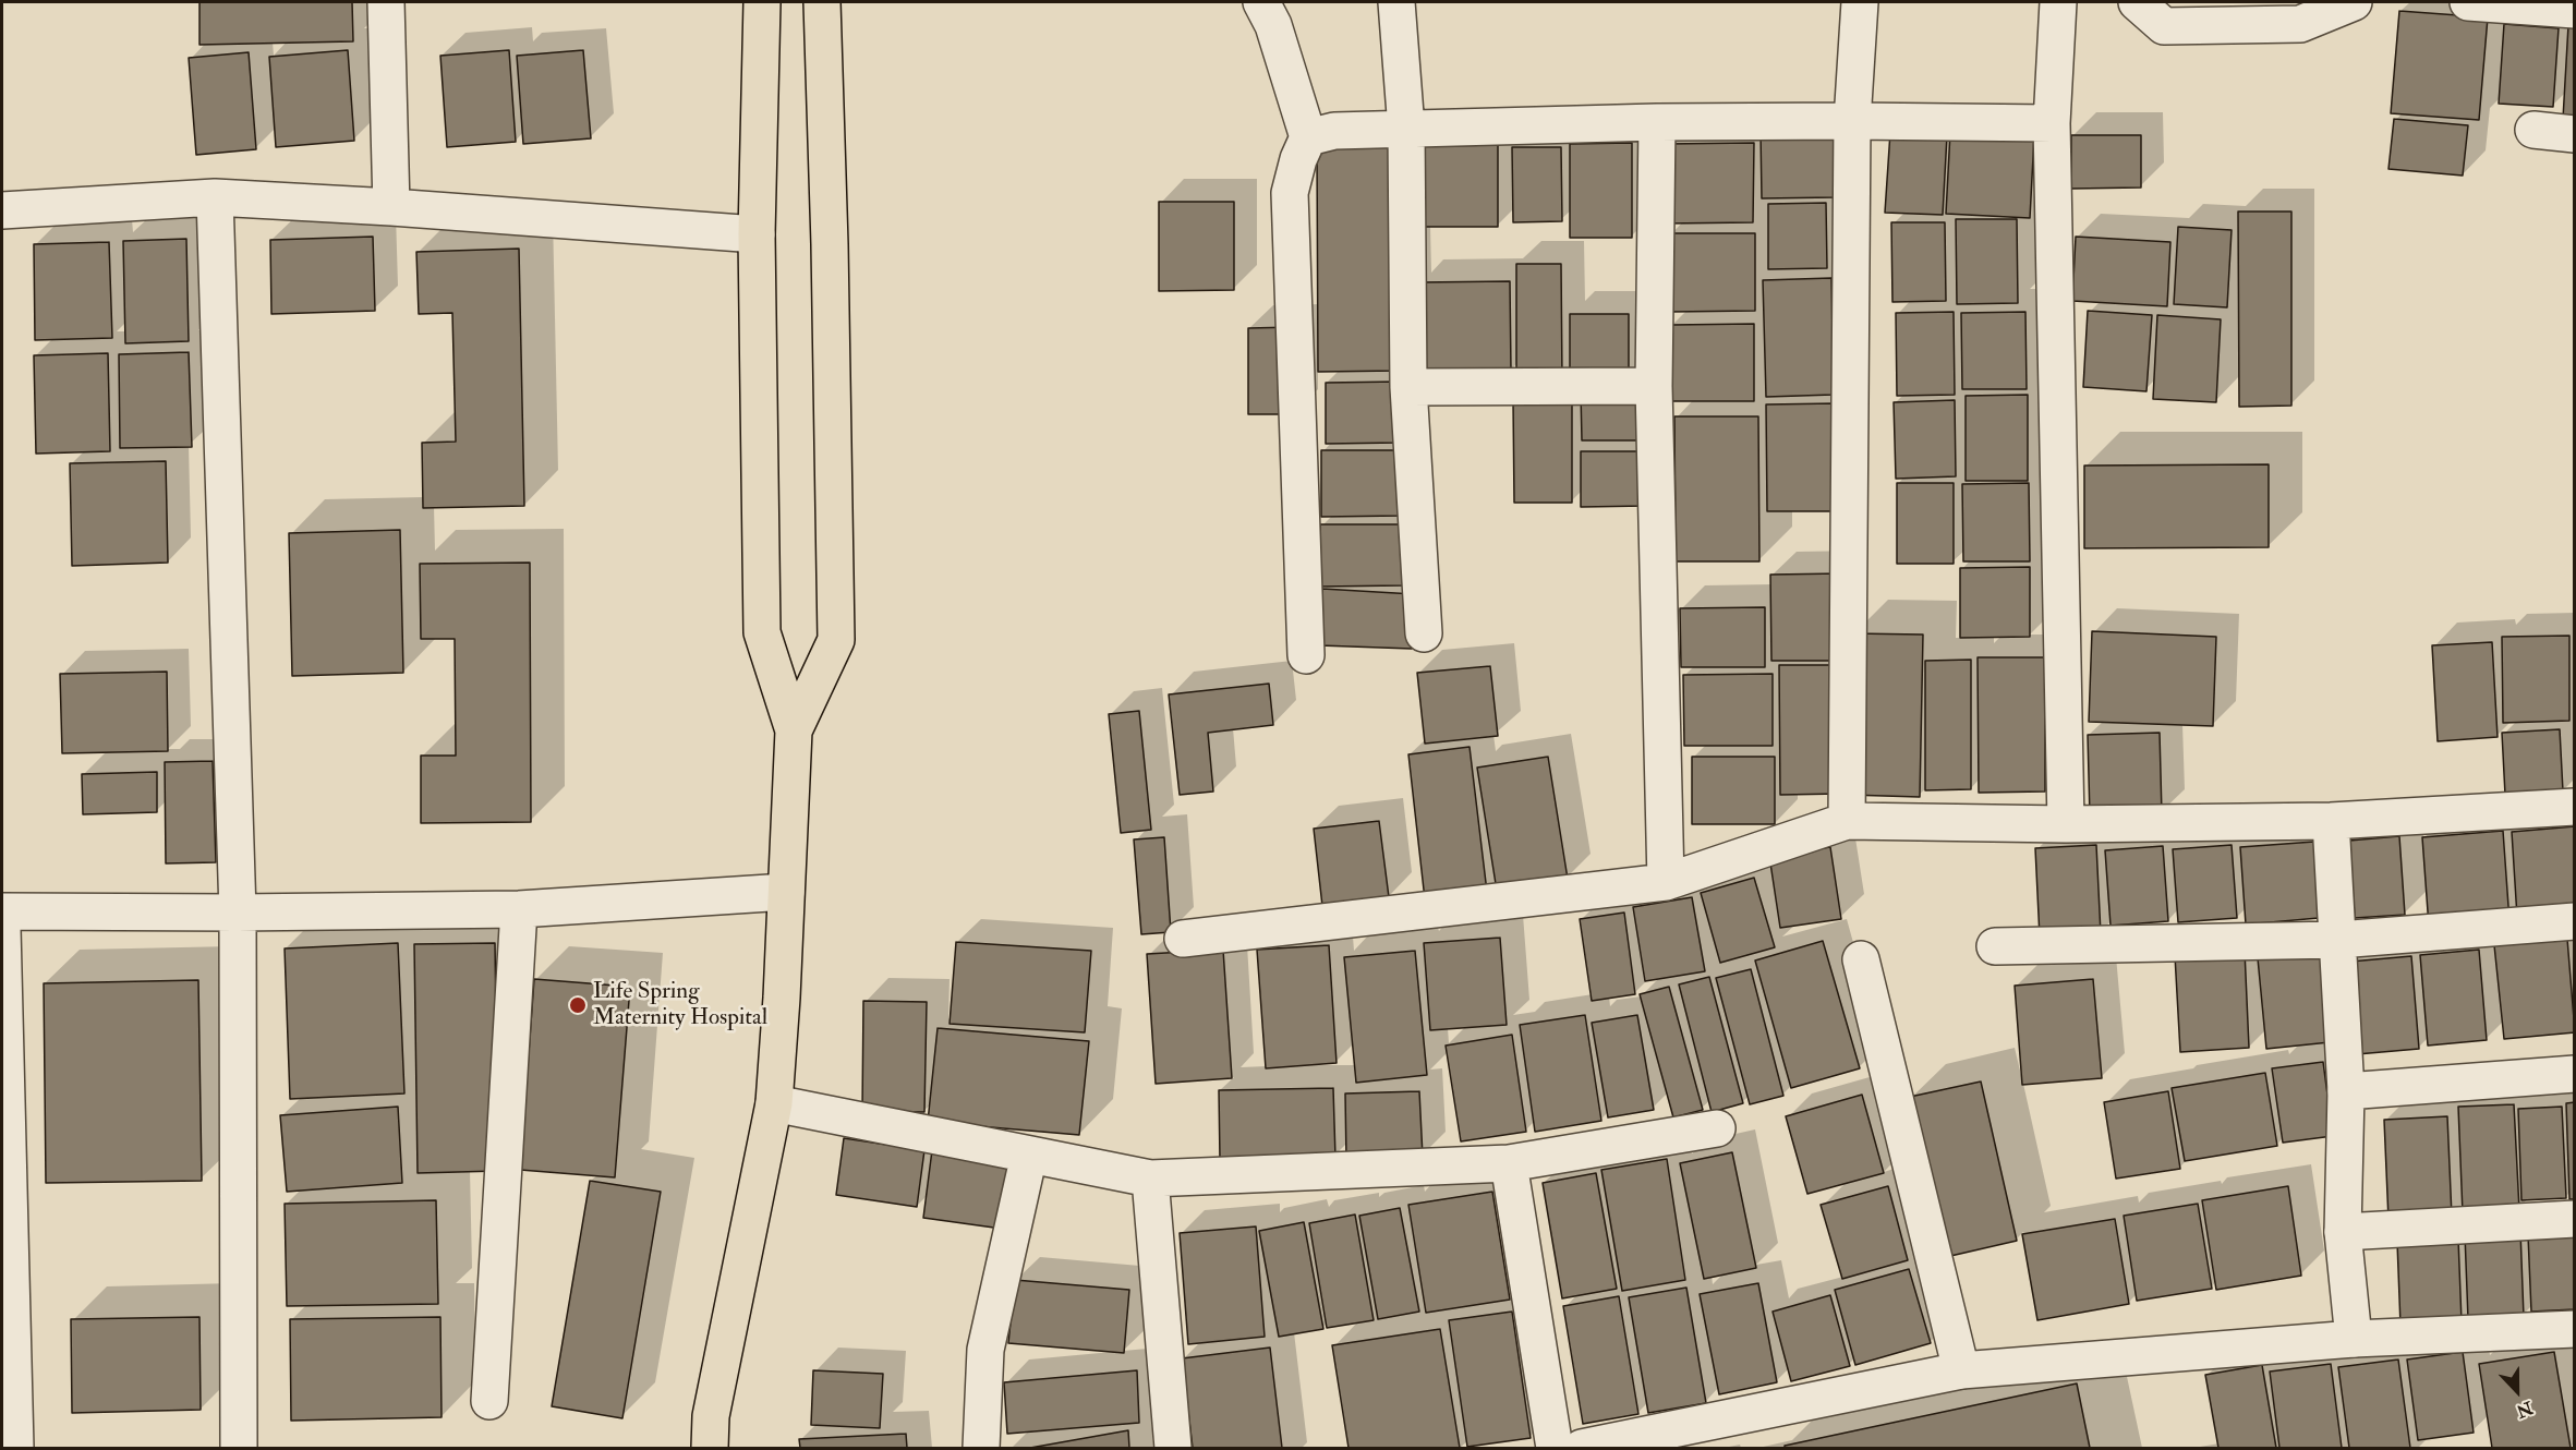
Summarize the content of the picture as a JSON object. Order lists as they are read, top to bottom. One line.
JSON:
{"places":["Life Spring Maternity Hospital"],"north":"bottom"}
